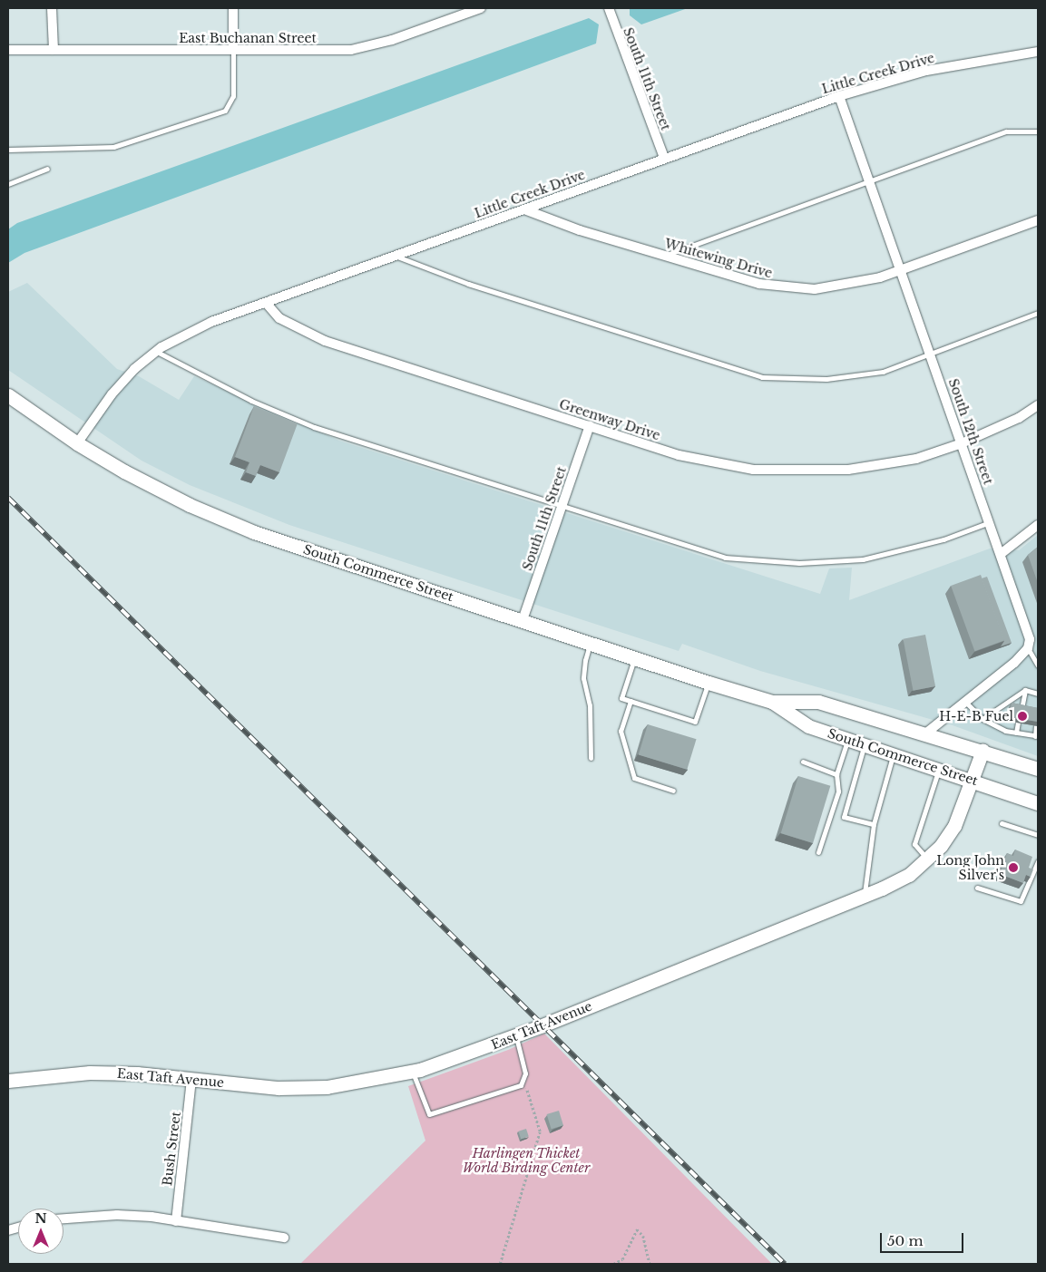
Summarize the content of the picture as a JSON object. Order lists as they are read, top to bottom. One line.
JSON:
{"streets":{"main road":["South Commerce Street","East Taft Avenue"],"street":["East Buchanan Street","Little Creek Drive","South 11th Street","Whitewing Drive","Greenway Drive","South 12th Street","Bush Street"]},"crossings":[["Little Creek Drive","South 11th Street"],["Little Creek Drive","Whitewing Drive"],["Little Creek Drive","Greenway Drive"],["Little Creek Drive","South 12th Street"],["Little Creek Drive","South Commerce Street"],["South 11th Street","Greenway Drive"],["South 11th Street","South Commerce Street"],["Whitewing Drive","South 12th Street"],["Greenway Drive","South 12th Street"],["South Commerce Street","East Taft Avenue"],["East Taft Avenue","Bush Street"]],"parks":["Harlingen Thicket World Birding Center"],"places":["H-E-B Fuel","Long John Silver's"],"scale_bar":"50 m","north":"top"}
